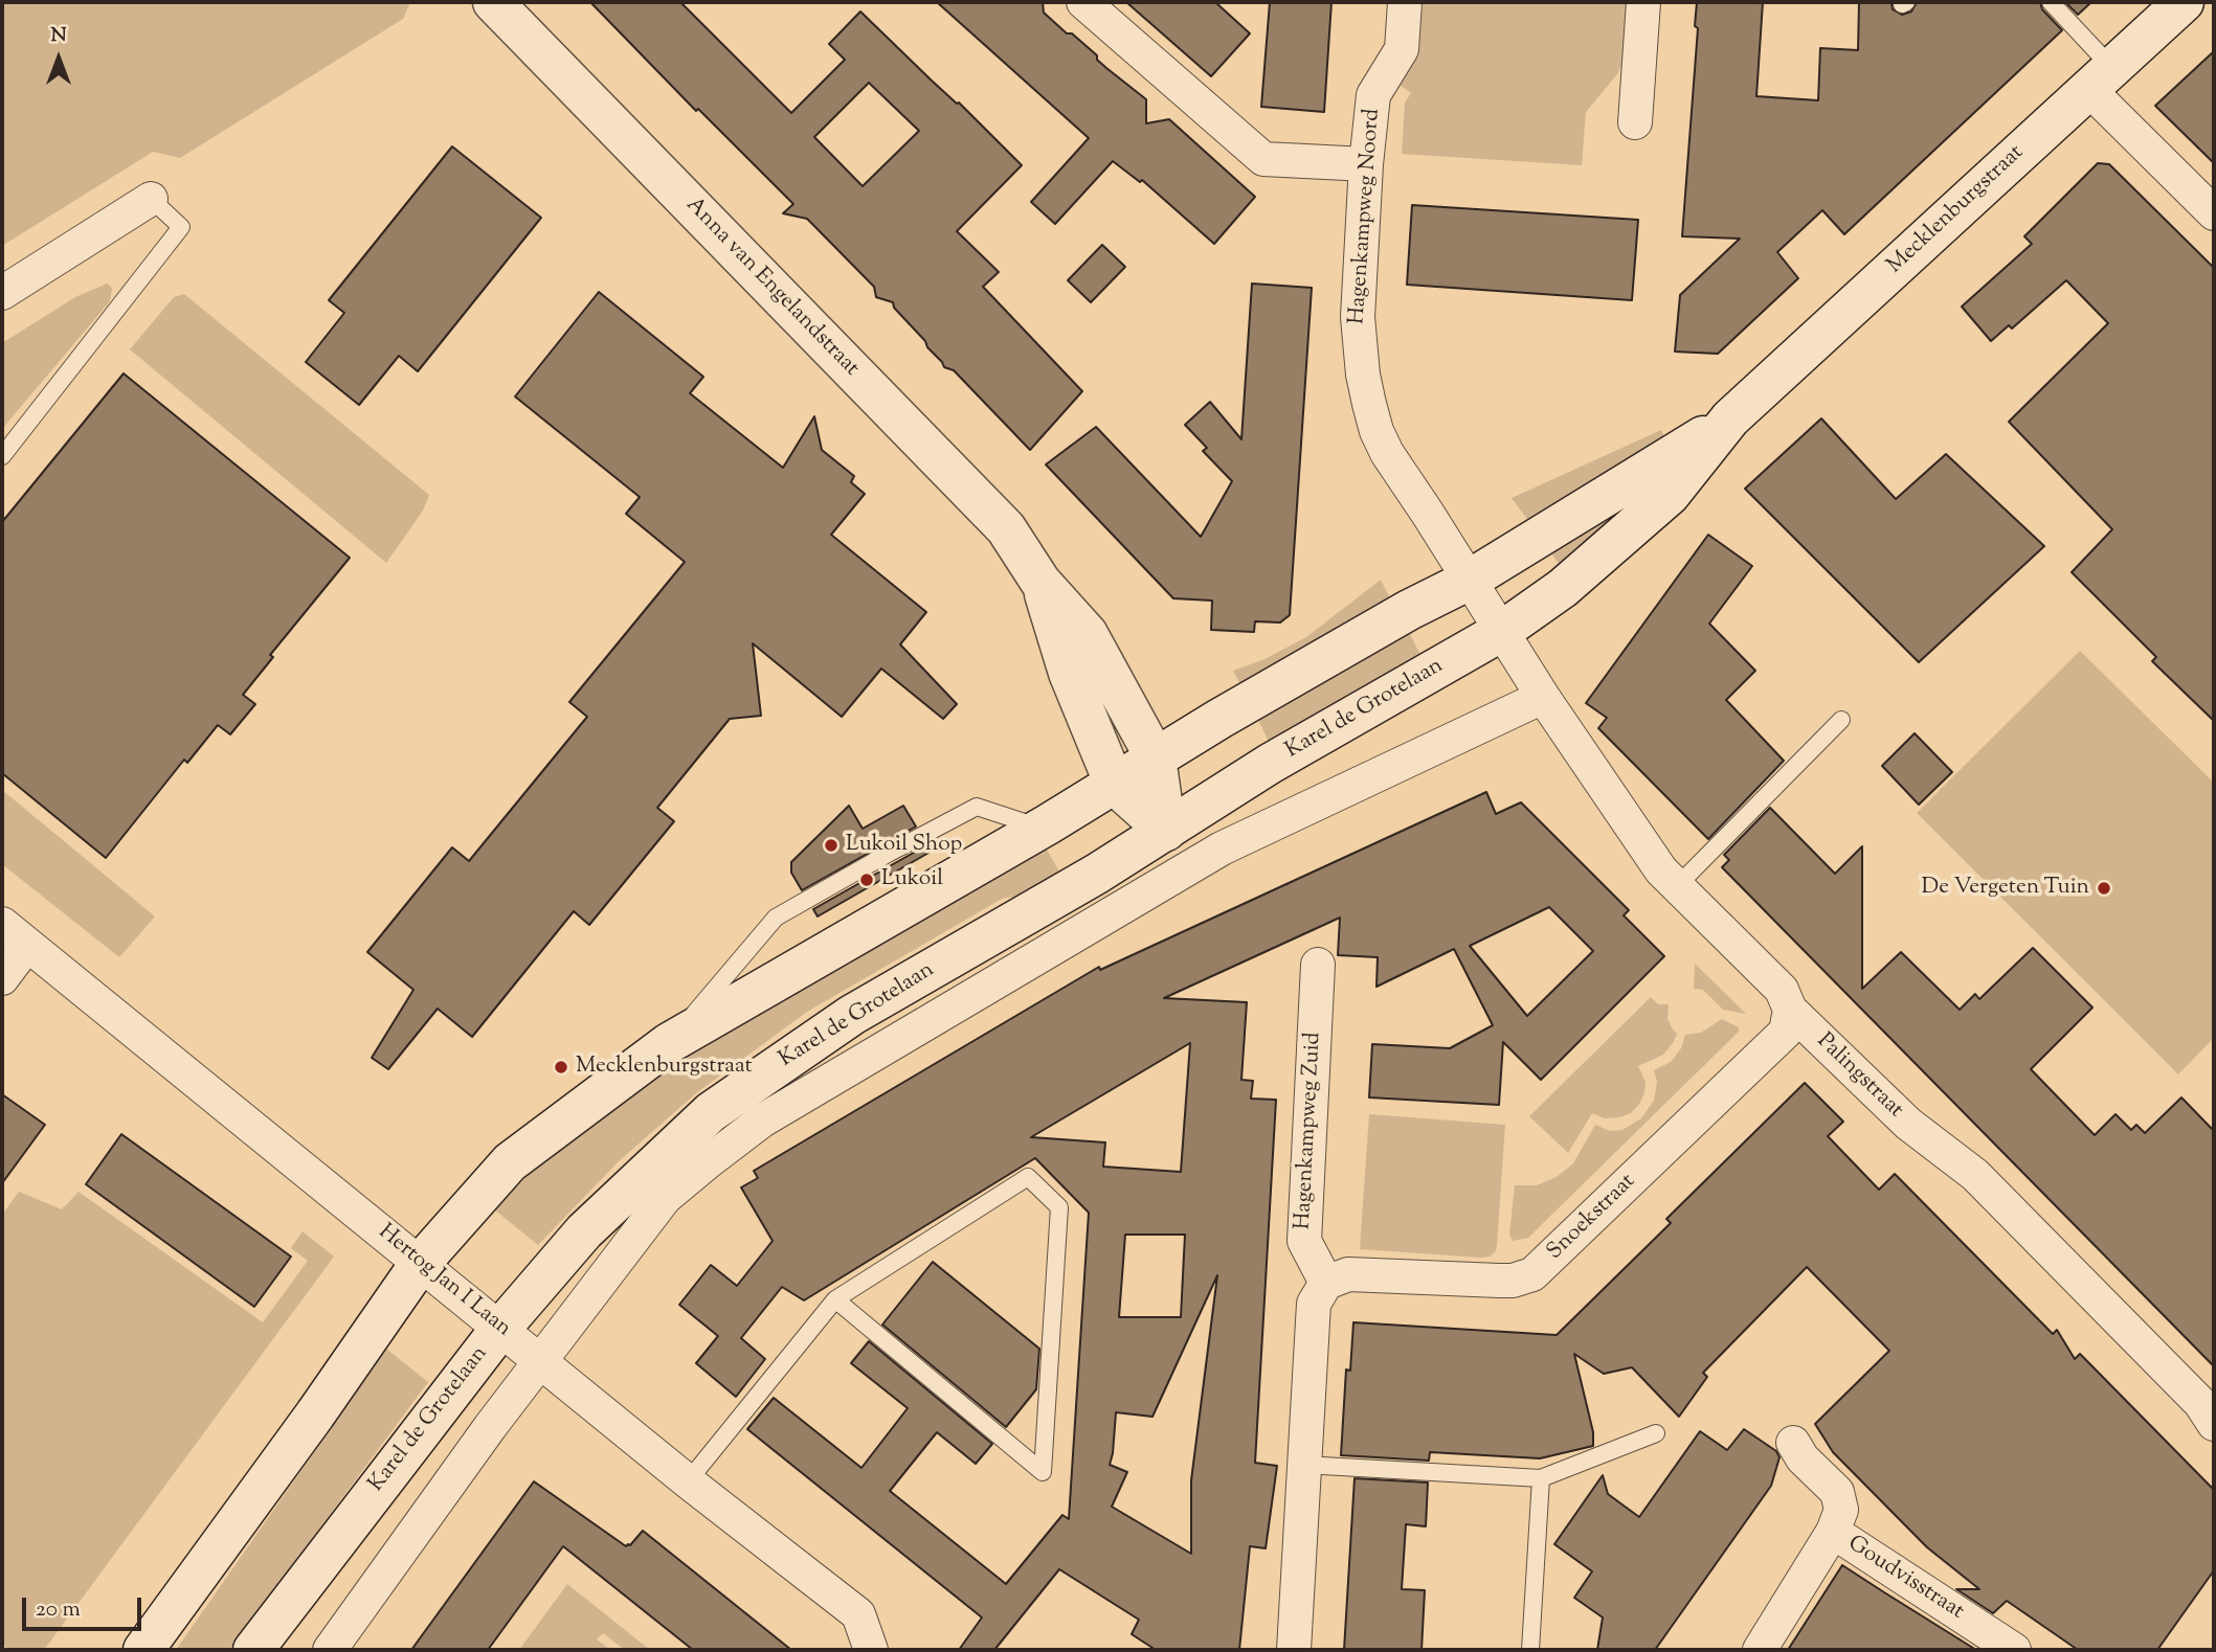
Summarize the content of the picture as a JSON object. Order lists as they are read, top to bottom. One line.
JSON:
{"streets":{"main road":["Mecklenburgstraat","Anna van Engelandstraat","Karel de Grotelaan"],"street":["Hagenkampweg Noord","Palingstraat","Hagenkampweg Zuid","Snoekstraat","Hertog Jan I Laan","Goudvisstraat"]},"crossings":[["Mecklenburgstraat","Hagenkampweg Noord"],["Mecklenburgstraat","Karel de Grotelaan"],["Hagenkampweg Noord","Karel de Grotelaan"],["Hagenkampweg Noord","Palingstraat"],["Anna van Engelandstraat","Karel de Grotelaan"],["Karel de Grotelaan","Palingstraat"],["Karel de Grotelaan","Hertog Jan I Laan"],["Palingstraat","Snoekstraat"],["Hagenkampweg Zuid","Snoekstraat"]],"places":["Lukoil Shop","Lukoil","De Vergeten Tuin","Mecklenburgstraat"],"scale_bar":"20 m","north":"top"}
